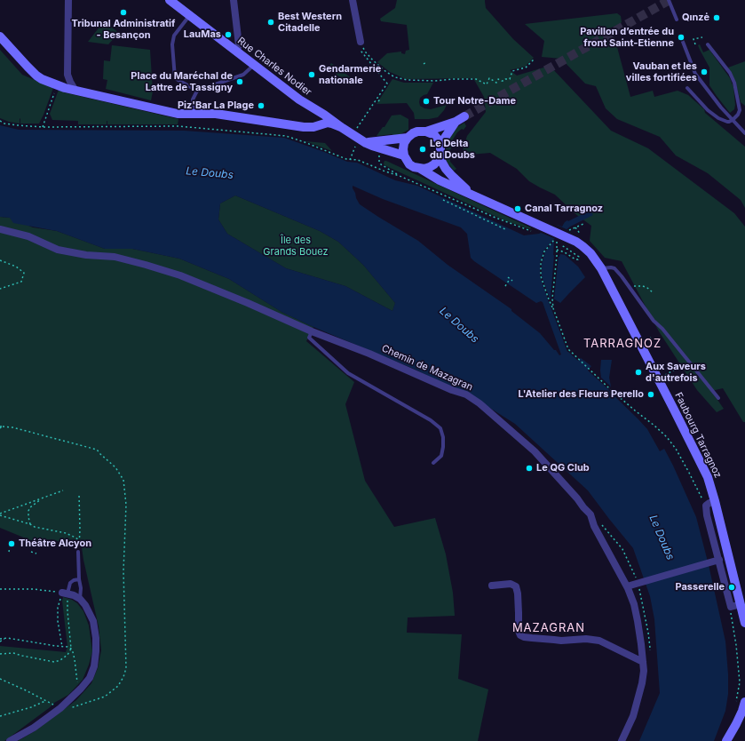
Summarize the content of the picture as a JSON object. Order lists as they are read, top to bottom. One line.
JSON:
{"streets":{"main road":["Rue Charles Nodier","Faubourg Tarragnoz"],"street":["Chemin de Mazagran"]},"crossings":[["Rue Charles Nodier","Faubourg Tarragnoz"]],"districts":["TARRAGNOZ","MAZAGRAN"],"water":["Le Doubs"],"parks":["Île des Grands Bouez"],"places":["Tribunal Administratif - Besançon","Qınzė","Best Western Citadelle","LauMas","Pavillon d’entrée du front Saint-Etienne","Vauban et les villes fortifiées","Gendarmerie nationale","Place du Maréchal de Lattre de Tassigny","Tour Notre-Dame","Piz'Bar La Plage","Le Delta du Doubs","Canal Tarragnoz","Aux Saveurs d'autrefois","L'Atelier des Fleurs Perello","Le QG Club","Théâtre Alcyon","Passerelle"]}
